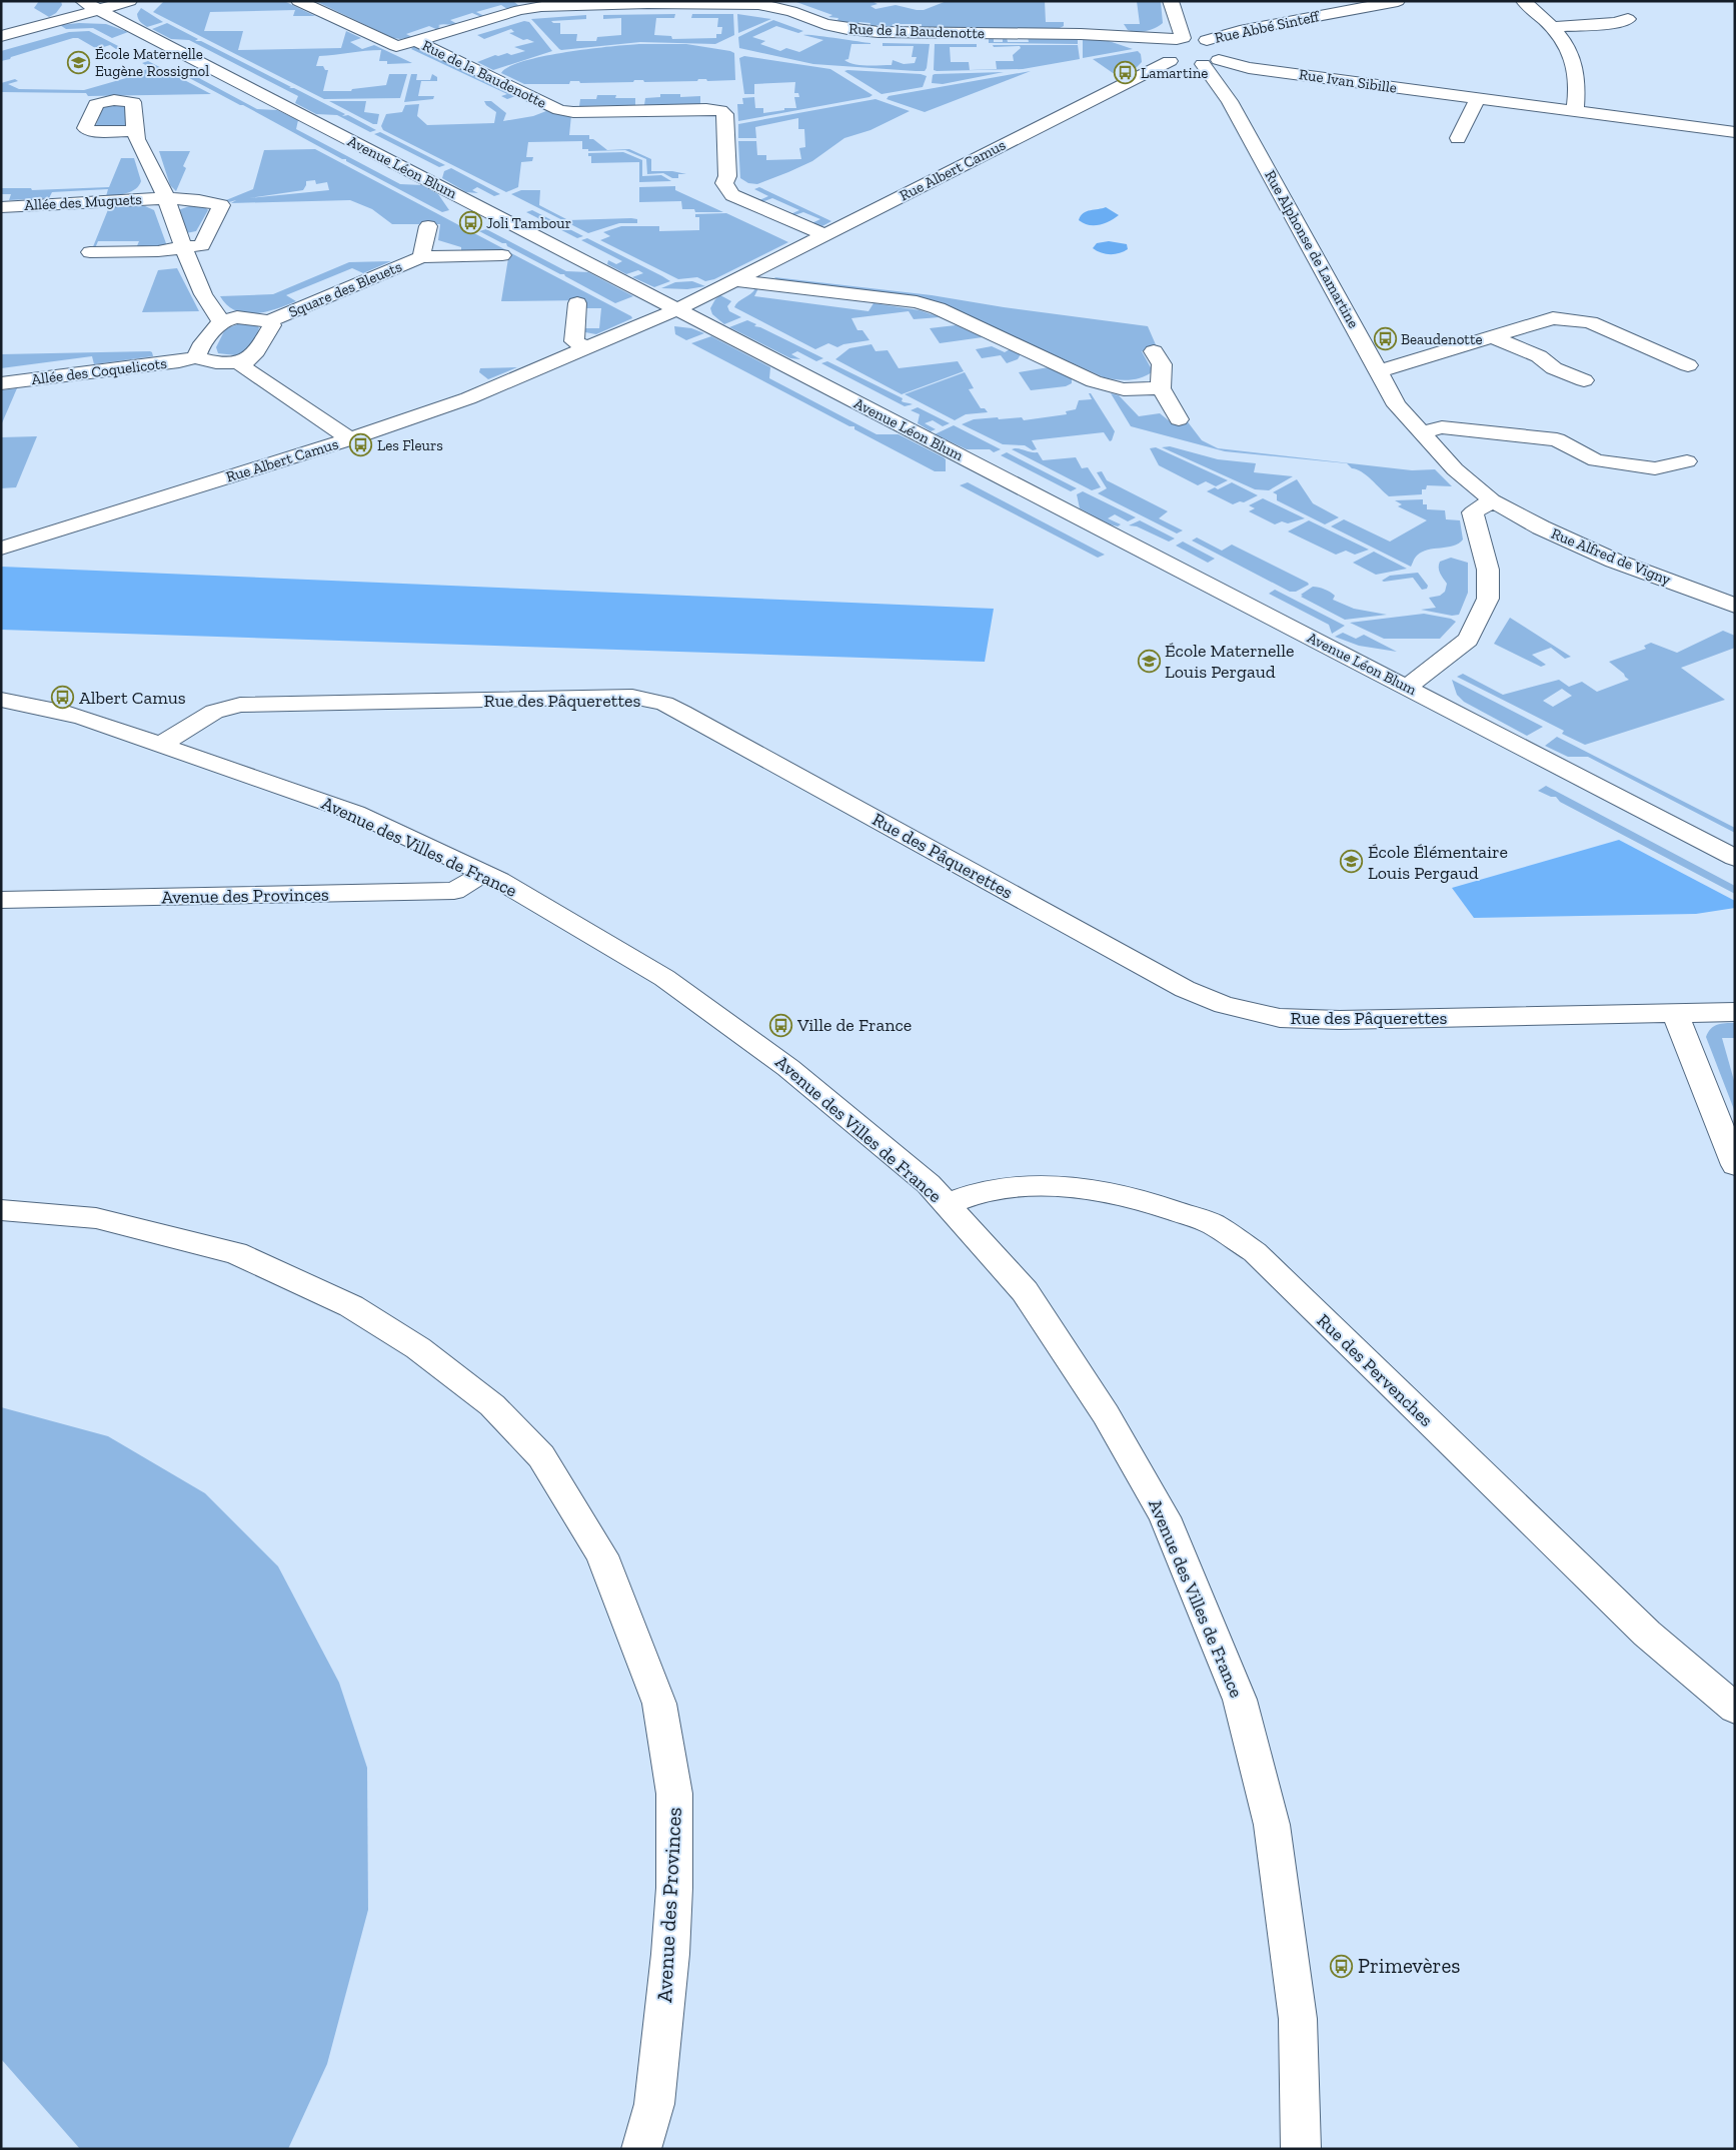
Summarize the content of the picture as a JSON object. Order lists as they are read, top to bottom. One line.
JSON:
{"streets":{"street":["Rue Abbé Sinteff","Rue de la Baudenotte","Rue Ivan Sibille","Avenue Léon Blum","Rue Albert Camus","Allée des Muguets","Rue Alphonse de Lamartine","Square des Bleuets","Allée des Coquelicots","Rue Alfred de Vigny","Rue des Pâquerettes","Avenue des Villes de France","Avenue des Provinces","Rue des Pervenches"]},"crossings":[["Rue Abbé Sinteff","Rue de la Baudenotte"],["Rue de la Baudenotte","Rue Ivan Sibille"],["Rue de la Baudenotte","Rue Albert Camus"],["Rue Ivan Sibille","Rue Albert Camus"],["Rue Ivan Sibille","Rue Alphonse de Lamartine"],["Avenue Léon Blum","Rue Albert Camus"],["Rue Alphonse de Lamartine","Rue Alfred de Vigny"],["Rue des Pâquerettes","Avenue des Villes de France"],["Avenue des Villes de France","Avenue des Provinces"],["Avenue des Villes de France","Rue des Pervenches"]],"places":{"school or university":["École Maternelle Eugène Rossignol","École Maternelle Louis Pergaud","École Élémentaire Louis Pergaud"],"bus stop":["Lamartine","Joli Tambour","Beaudenotte","Les Fleurs","Albert Camus","Ville de France","Primevères"]}}
